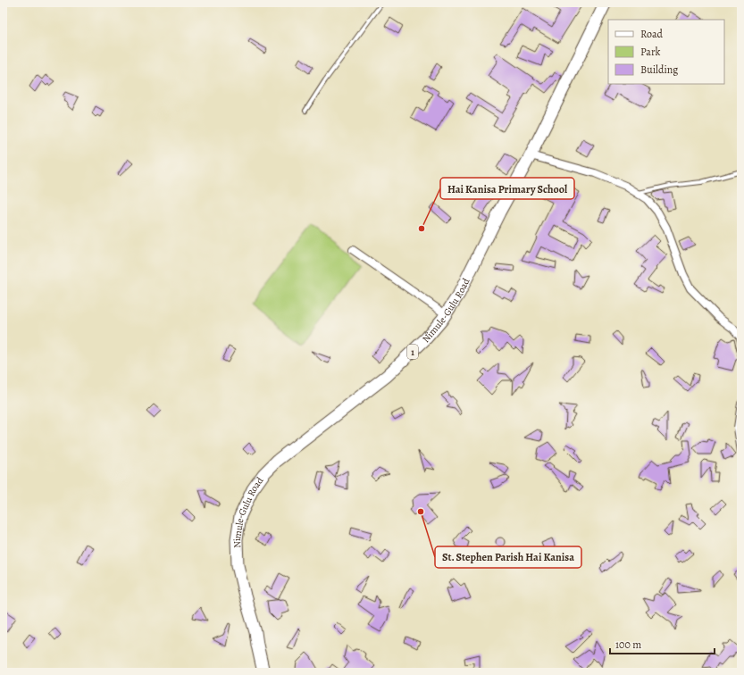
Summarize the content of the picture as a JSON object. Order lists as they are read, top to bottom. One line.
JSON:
{"streets":{"main road":["Nimule-Gulu Road","1"]},"places":["Hai Kanisa Primary School","St. Stephen Parish Hai Kanisa"],"legend":["Road","Park","Building"],"scale_bar":"100 m"}
